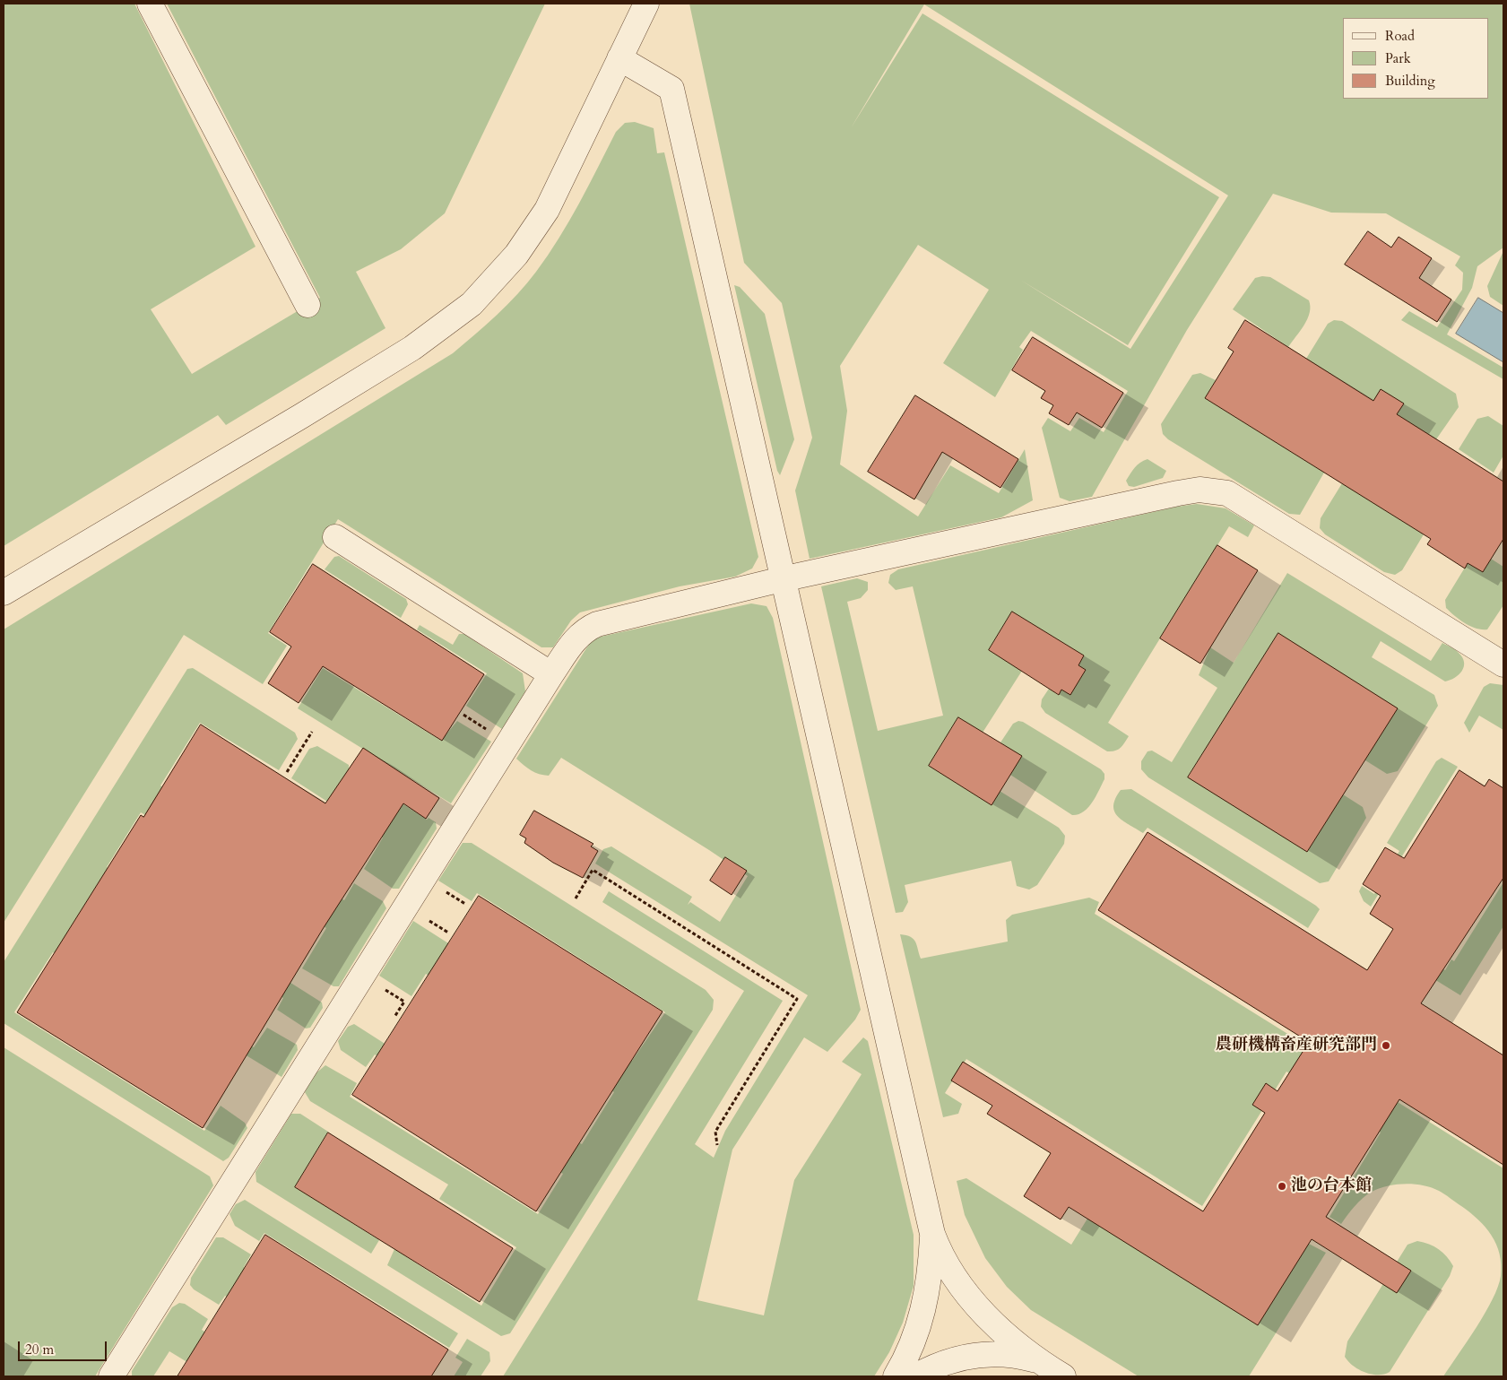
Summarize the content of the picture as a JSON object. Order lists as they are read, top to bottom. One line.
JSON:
{"places":["農研機構畜産研究部門","池の台本館"],"legend":["Road","Park","Building"],"scale_bar":"20 m"}
